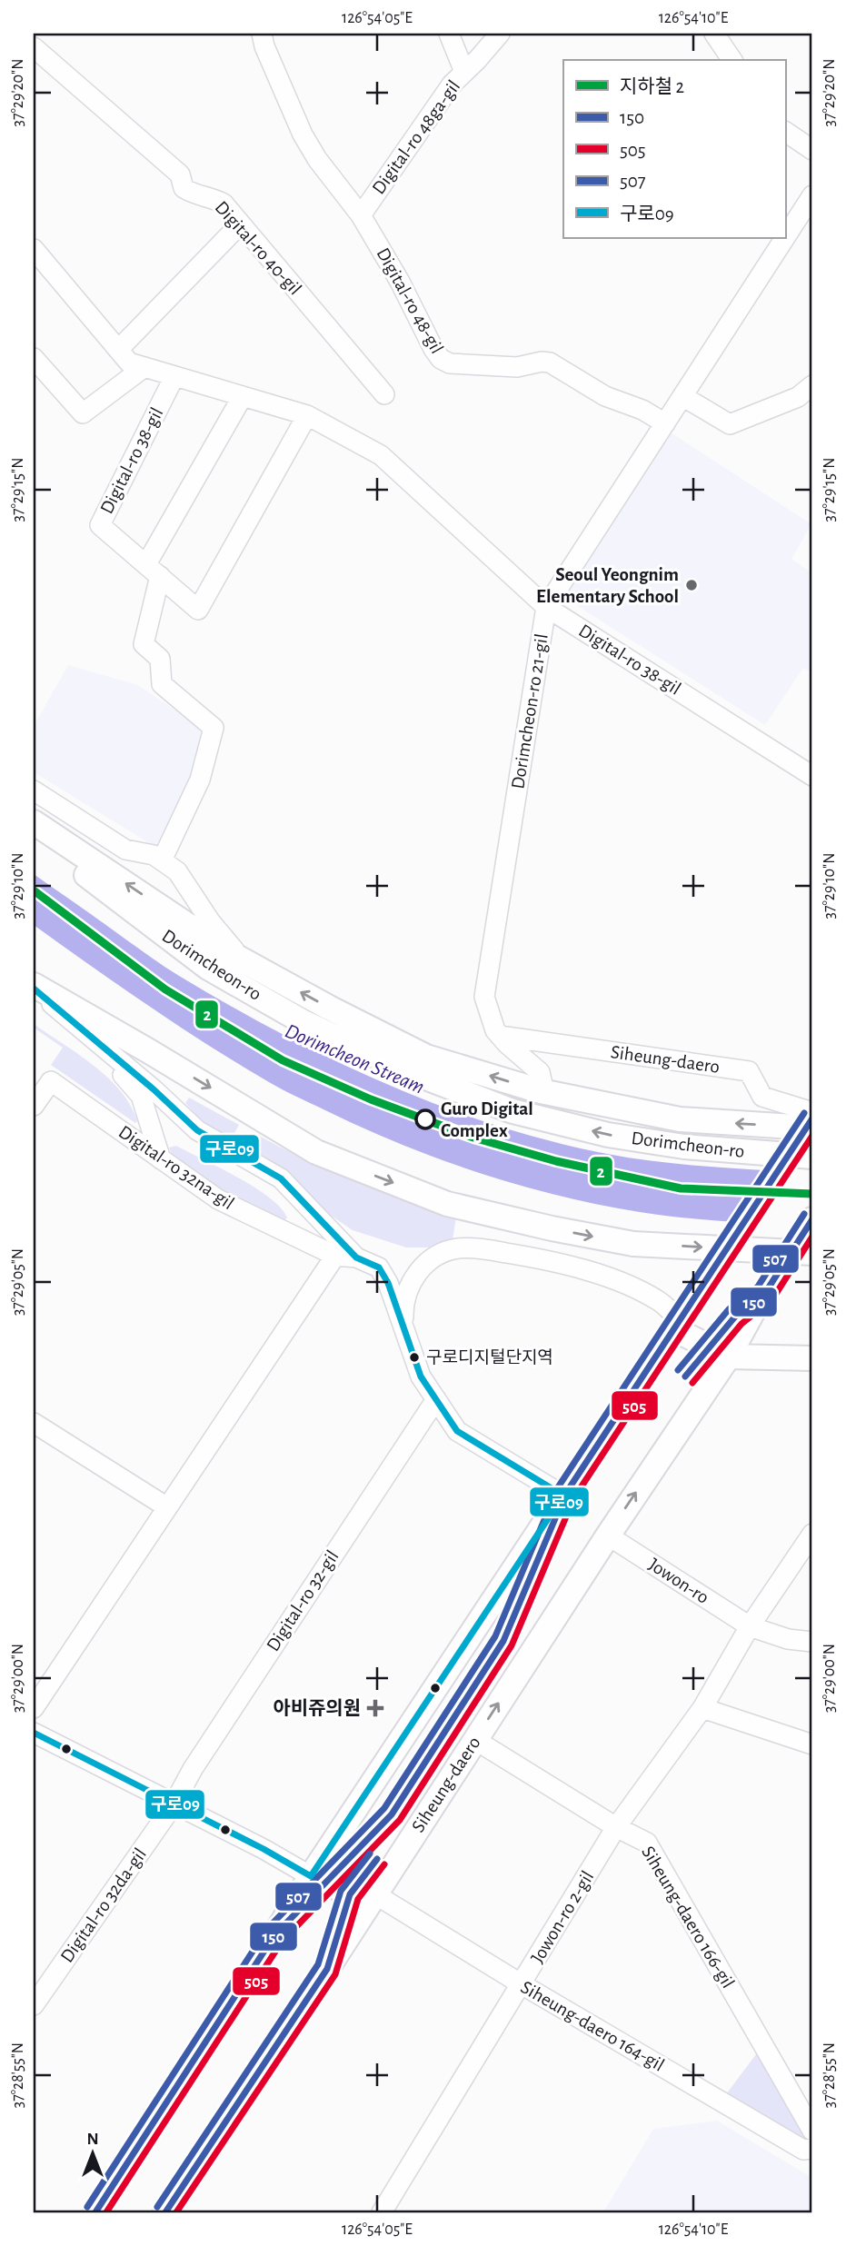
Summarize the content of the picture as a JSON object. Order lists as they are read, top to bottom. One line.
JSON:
{"streets":{"main road":["Dorimcheon-ro","Siheung-daero"],"street":["Digital-ro 48ga-gil","Digital-ro 40-gil","Digital-ro 48-gil","Digital-ro 38-gil","Dorimcheon-ro 21-gil","Digital-ro 32na-gil","Jowon-ro","Digital-ro 32-gil","Digital-ro 32da-gil","Jowon-ro 2-gil","Siheung-daero 166-gil","Siheung-daero 164-gil"]},"crossings":[["Digital-ro 48ga-gil","Digital-ro 48-gil"],["Digital-ro 48-gil","Dorimcheon-ro 21-gil"],["Digital-ro 38-gil","Dorimcheon-ro 21-gil"],["Dorimcheon-ro 21-gil","Siheung-daero"],["Siheung-daero","Jowon-ro"],["Siheung-daero","Siheung-daero 166-gil"],["Siheung-daero","Siheung-daero 164-gil"],["Jowon-ro","Jowon-ro 2-gil"],["Digital-ro 32-gil","Digital-ro 32da-gil"],["Jowon-ro 2-gil","Siheung-daero 166-gil"],["Jowon-ro 2-gil","Siheung-daero 164-gil"]],"water":["Dorimcheon Stream"],"places":{"other":["Seoul Yeongnim Elementary School","Guro Digital Complex","구로디지털단지역"],"health":["아비쥬의원"]},"lines":["metro line 2","transit line 구로09","transit line 507","transit line 150","transit line 505"],"legend":["지하철 2","150","505","507","구로09"],"north":"top","coordinates":["126°54'05\"E","126°54'10\"E","37°29'20\"N","37°29'15\"N","37°29'10\"N","37°29'05\"N","37°29'00\"N","37°28'55\"N"]}
